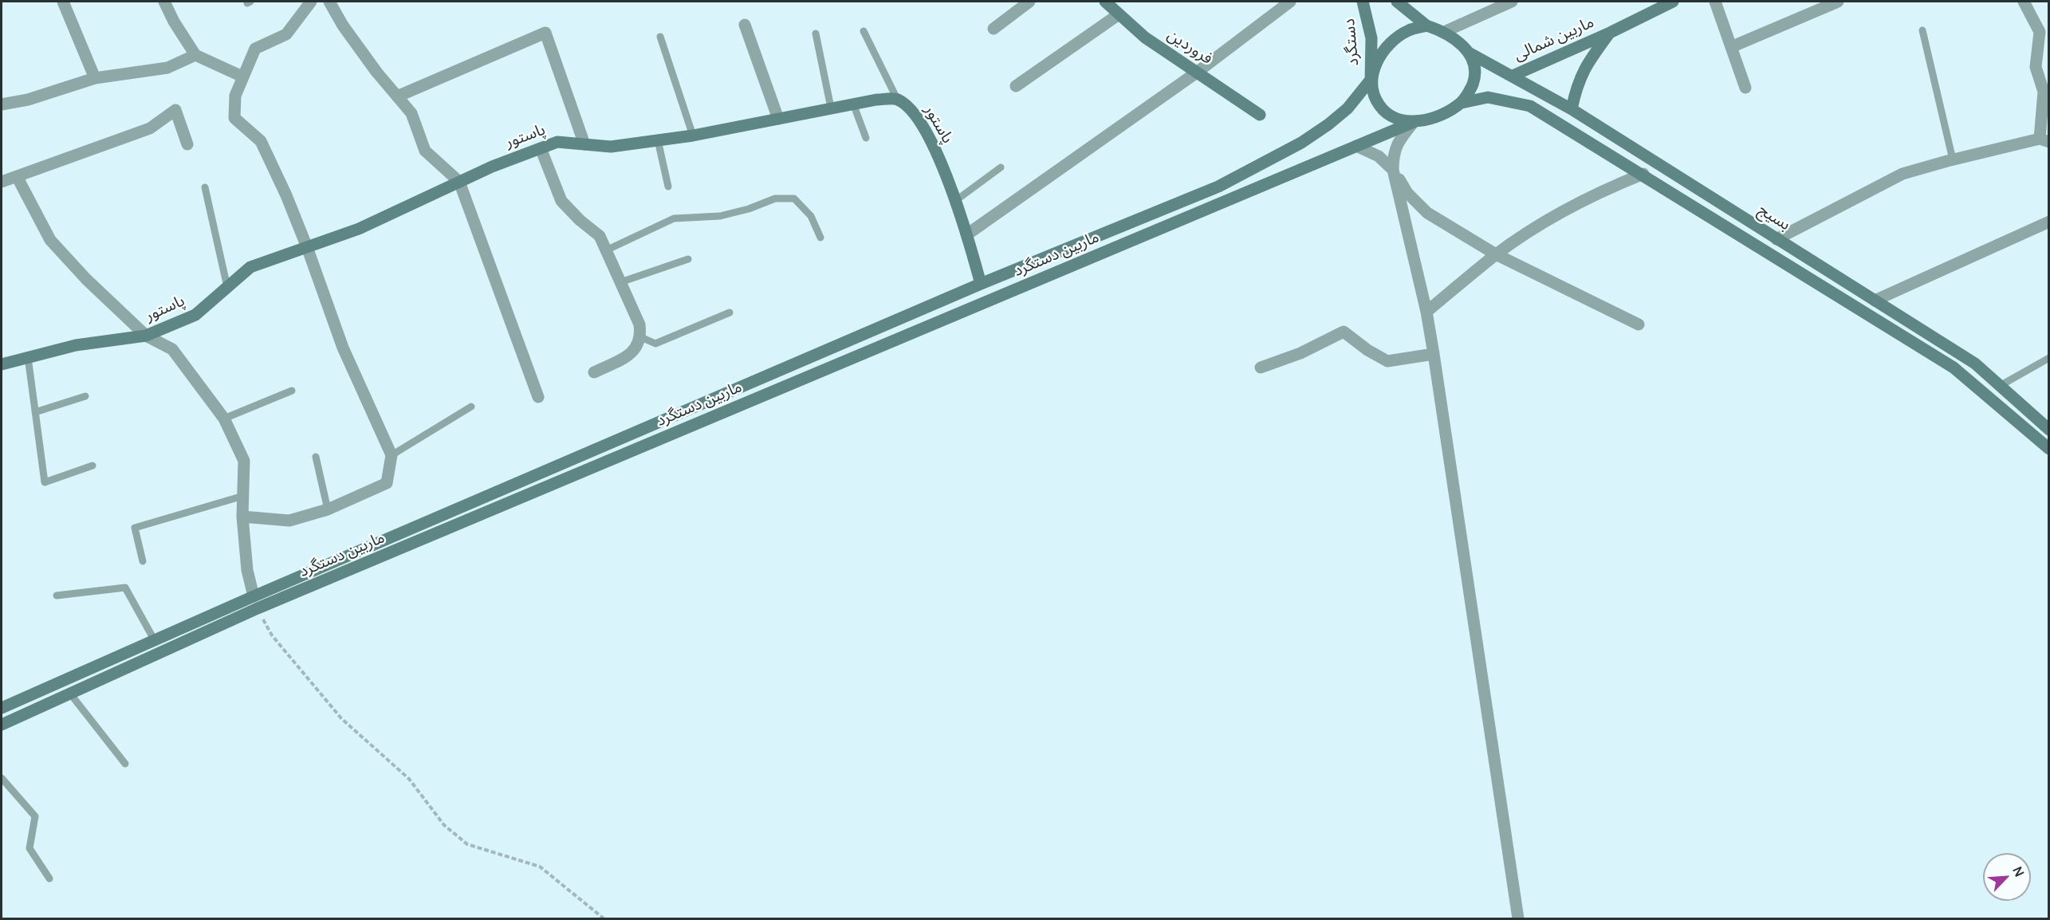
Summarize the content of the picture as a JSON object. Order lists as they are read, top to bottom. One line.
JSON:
{"streets":{"main road":["ماربین شمالی","دستگرد","فروردین","پاستور","بسیج","ماربین دستگرد"]},"crossings":[["ماربین شمالی","بسیج"],["دستگرد","بسیج"],["دستگرد","ماربین دستگرد"],["پاستور","ماربین دستگرد"],["بسیج","ماربین دستگرد"]],"north":"top right"}
